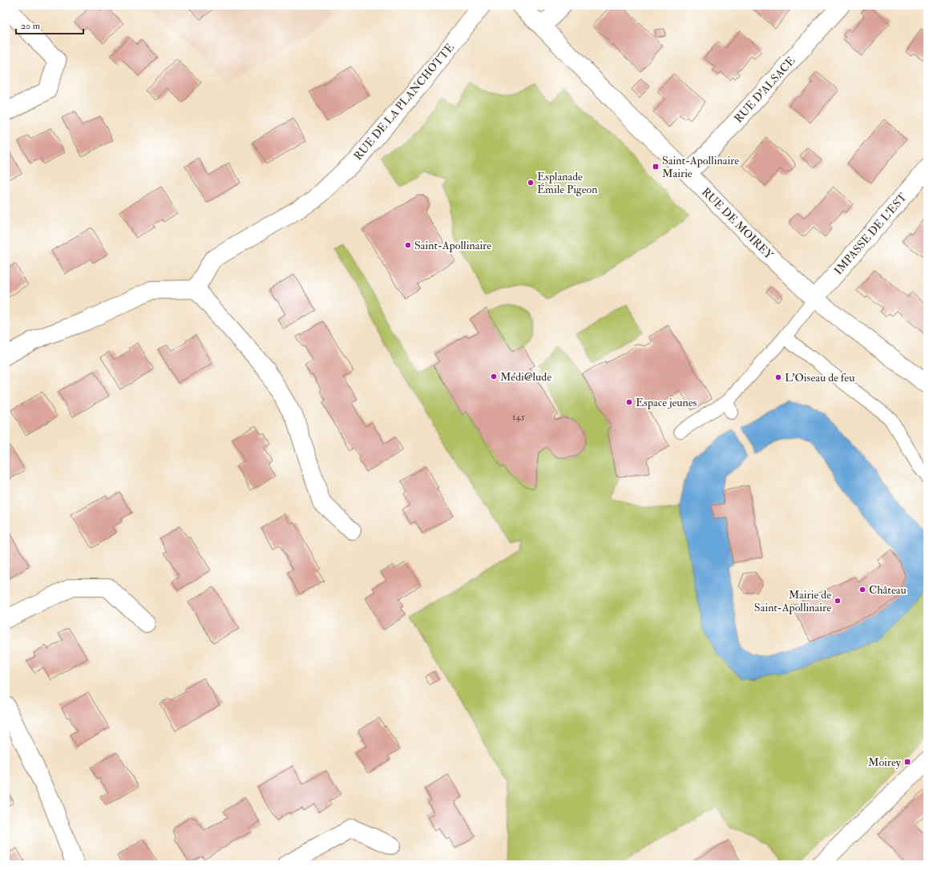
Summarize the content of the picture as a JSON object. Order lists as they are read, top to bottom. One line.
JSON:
{"streets":{"street":["RUE D'ALSACE","RUE DE LA PLANCHOTTE","RUE DE MOIREY","IMPASSE DE L'EST"]},"crossings":[["RUE D'ALSACE","RUE DE MOIREY"],["RUE DE MOIREY","IMPASSE DE L'EST"]],"places":{"transit":["Saint-Apollinaire Mairie","Moirey"],"other":["Esplanade Émile Pigeon","Saint-Apollinaire","Médi@lude","L'Oiseau de feu","Espace jeunes","Château","Mairie de Saint-Apollinaire"]},"house_numbers":["145"],"scale_bar":"20 m"}
